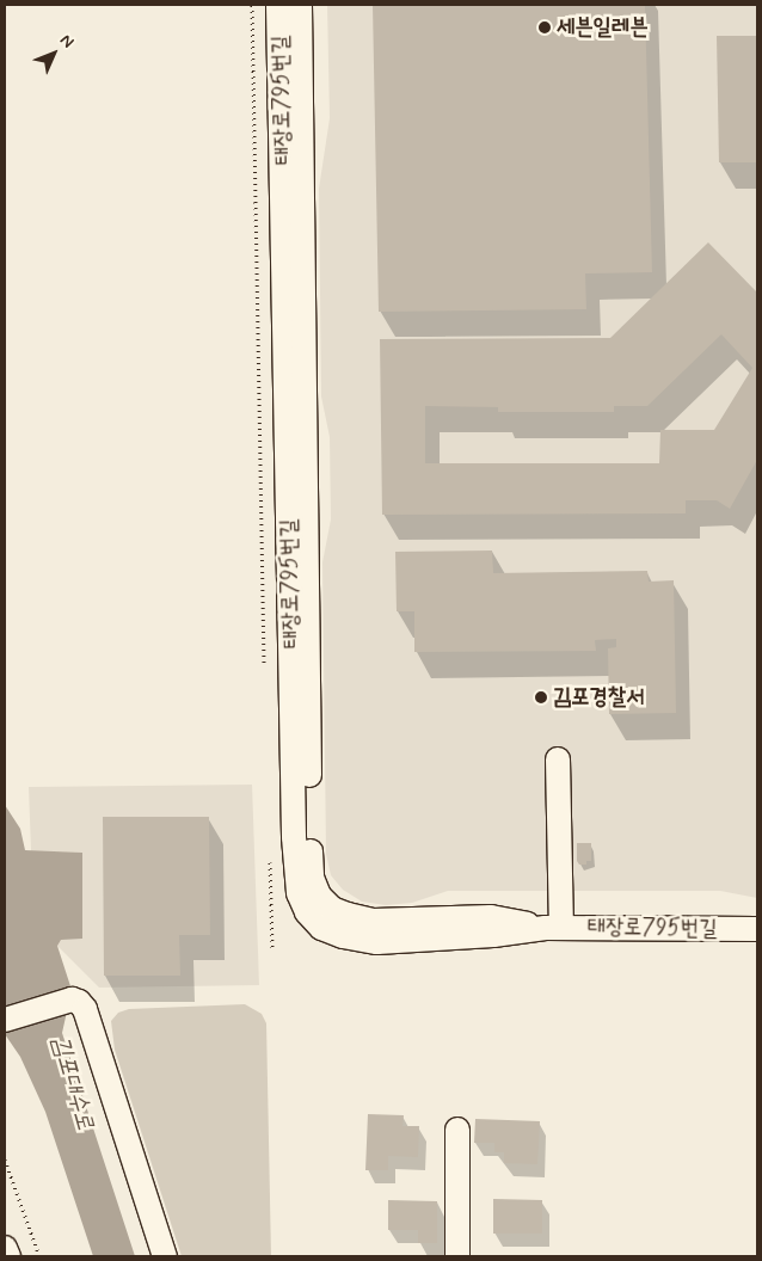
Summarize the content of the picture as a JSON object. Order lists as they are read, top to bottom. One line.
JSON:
{"streets":{"street":["태장로795번길"]},"water":["김포대수로"],"places":["세븐일레븐","김포경찰서"],"north":"top right"}
